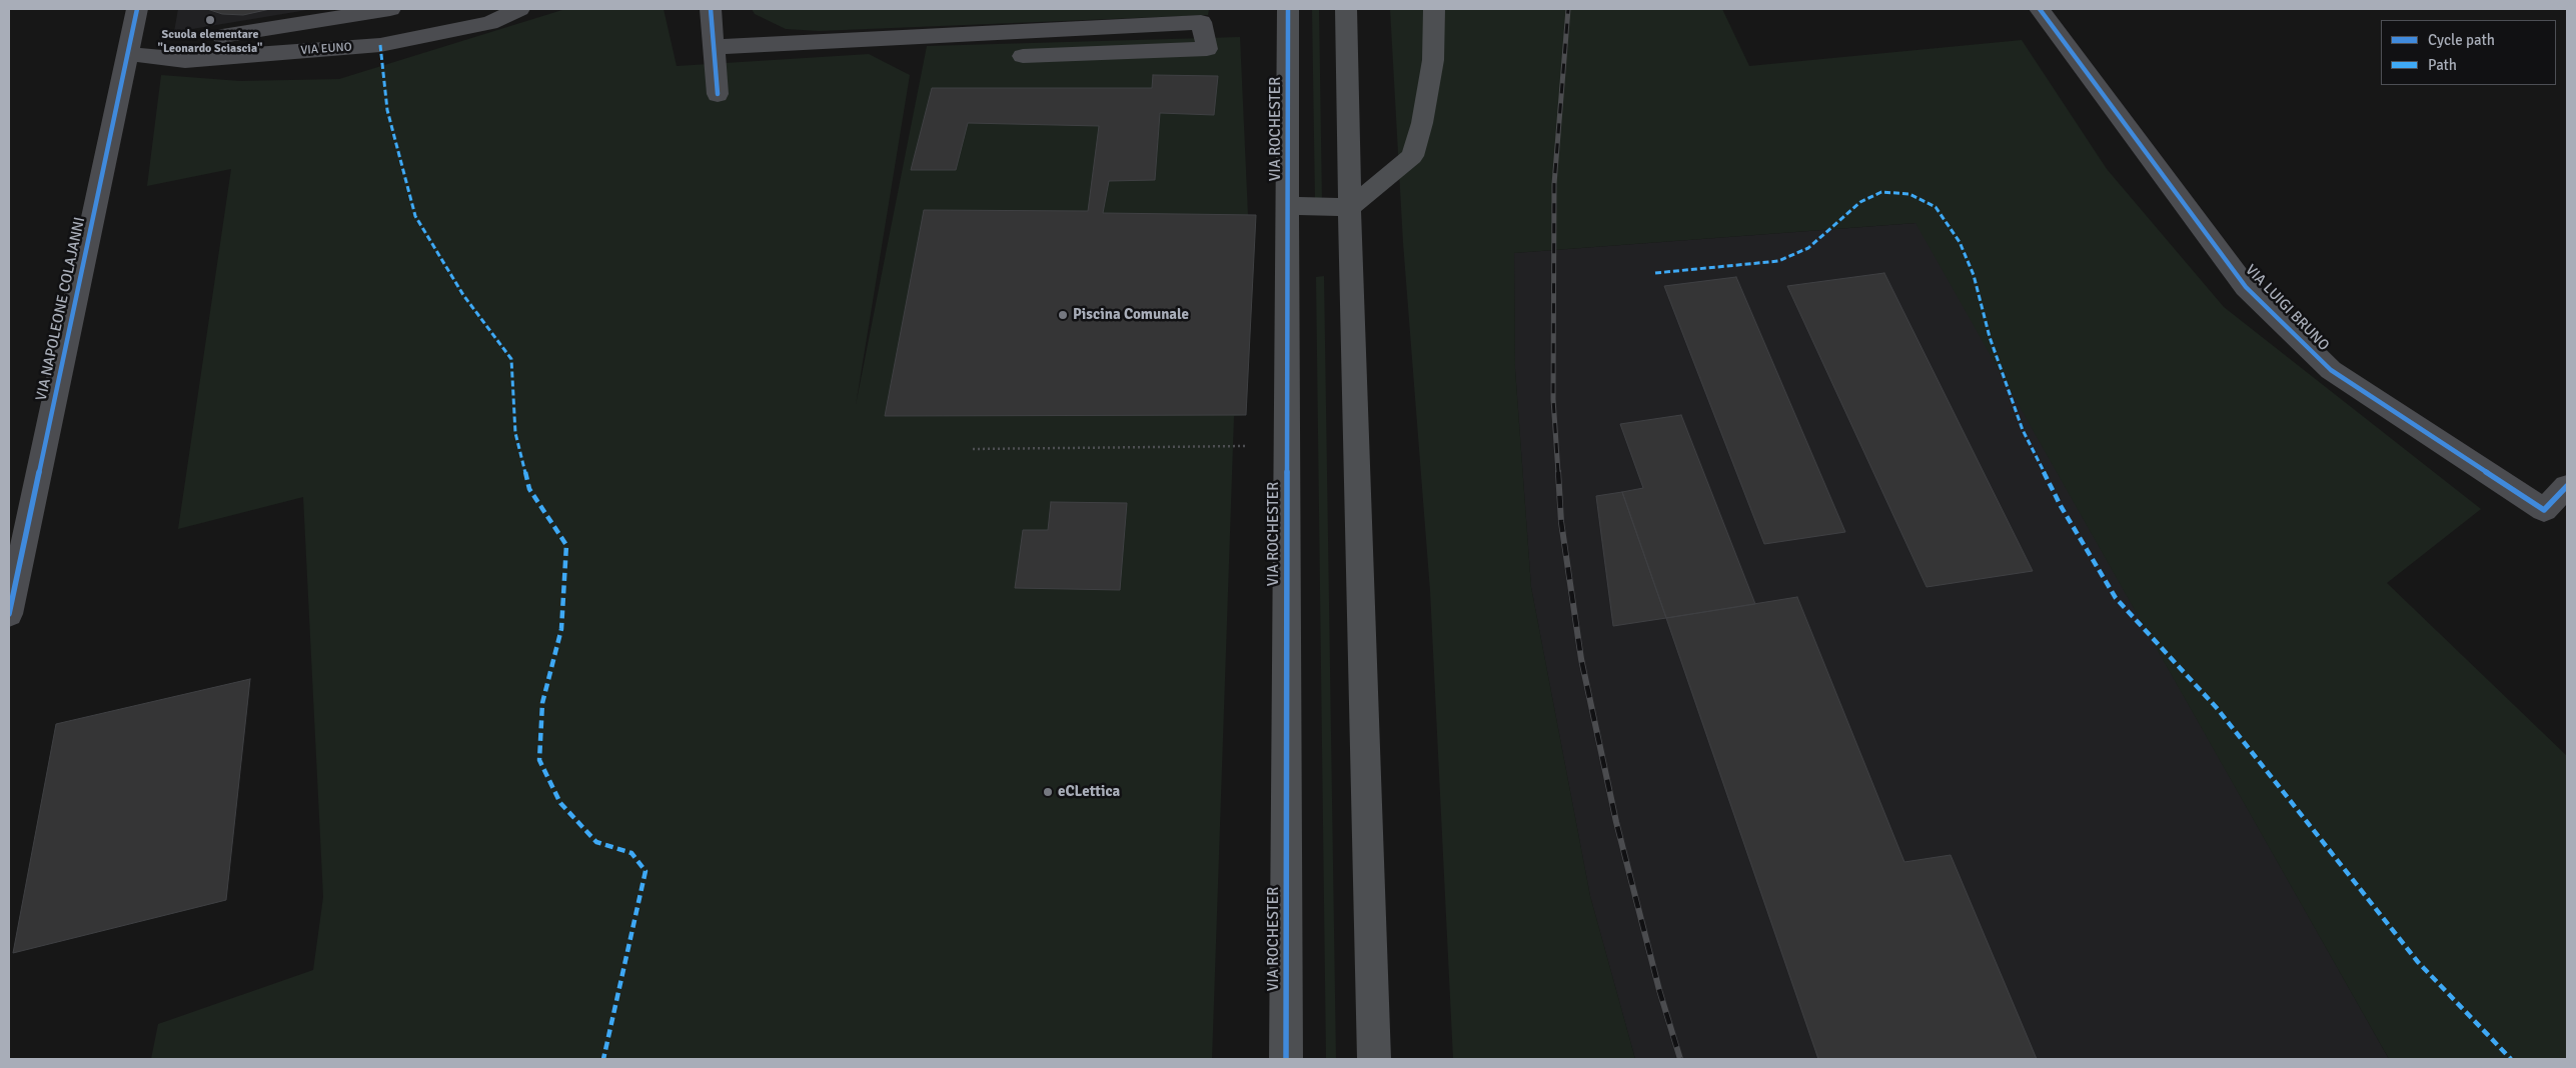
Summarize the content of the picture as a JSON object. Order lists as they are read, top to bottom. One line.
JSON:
{"streets":{"main road":["VIA ROCHESTER"],"street":["VIA EUNO","VIA LUIGI BRUNO","VIA NAPOLEONE COLAJANNI"]},"crossings":[["VIA EUNO","VIA NAPOLEONE COLAJANNI"]],"places":["Scuola elementare \"Leonardo Sciascia\"","Piscina Comunale","eCLettica"],"legend":["Cycle path","Path"]}
